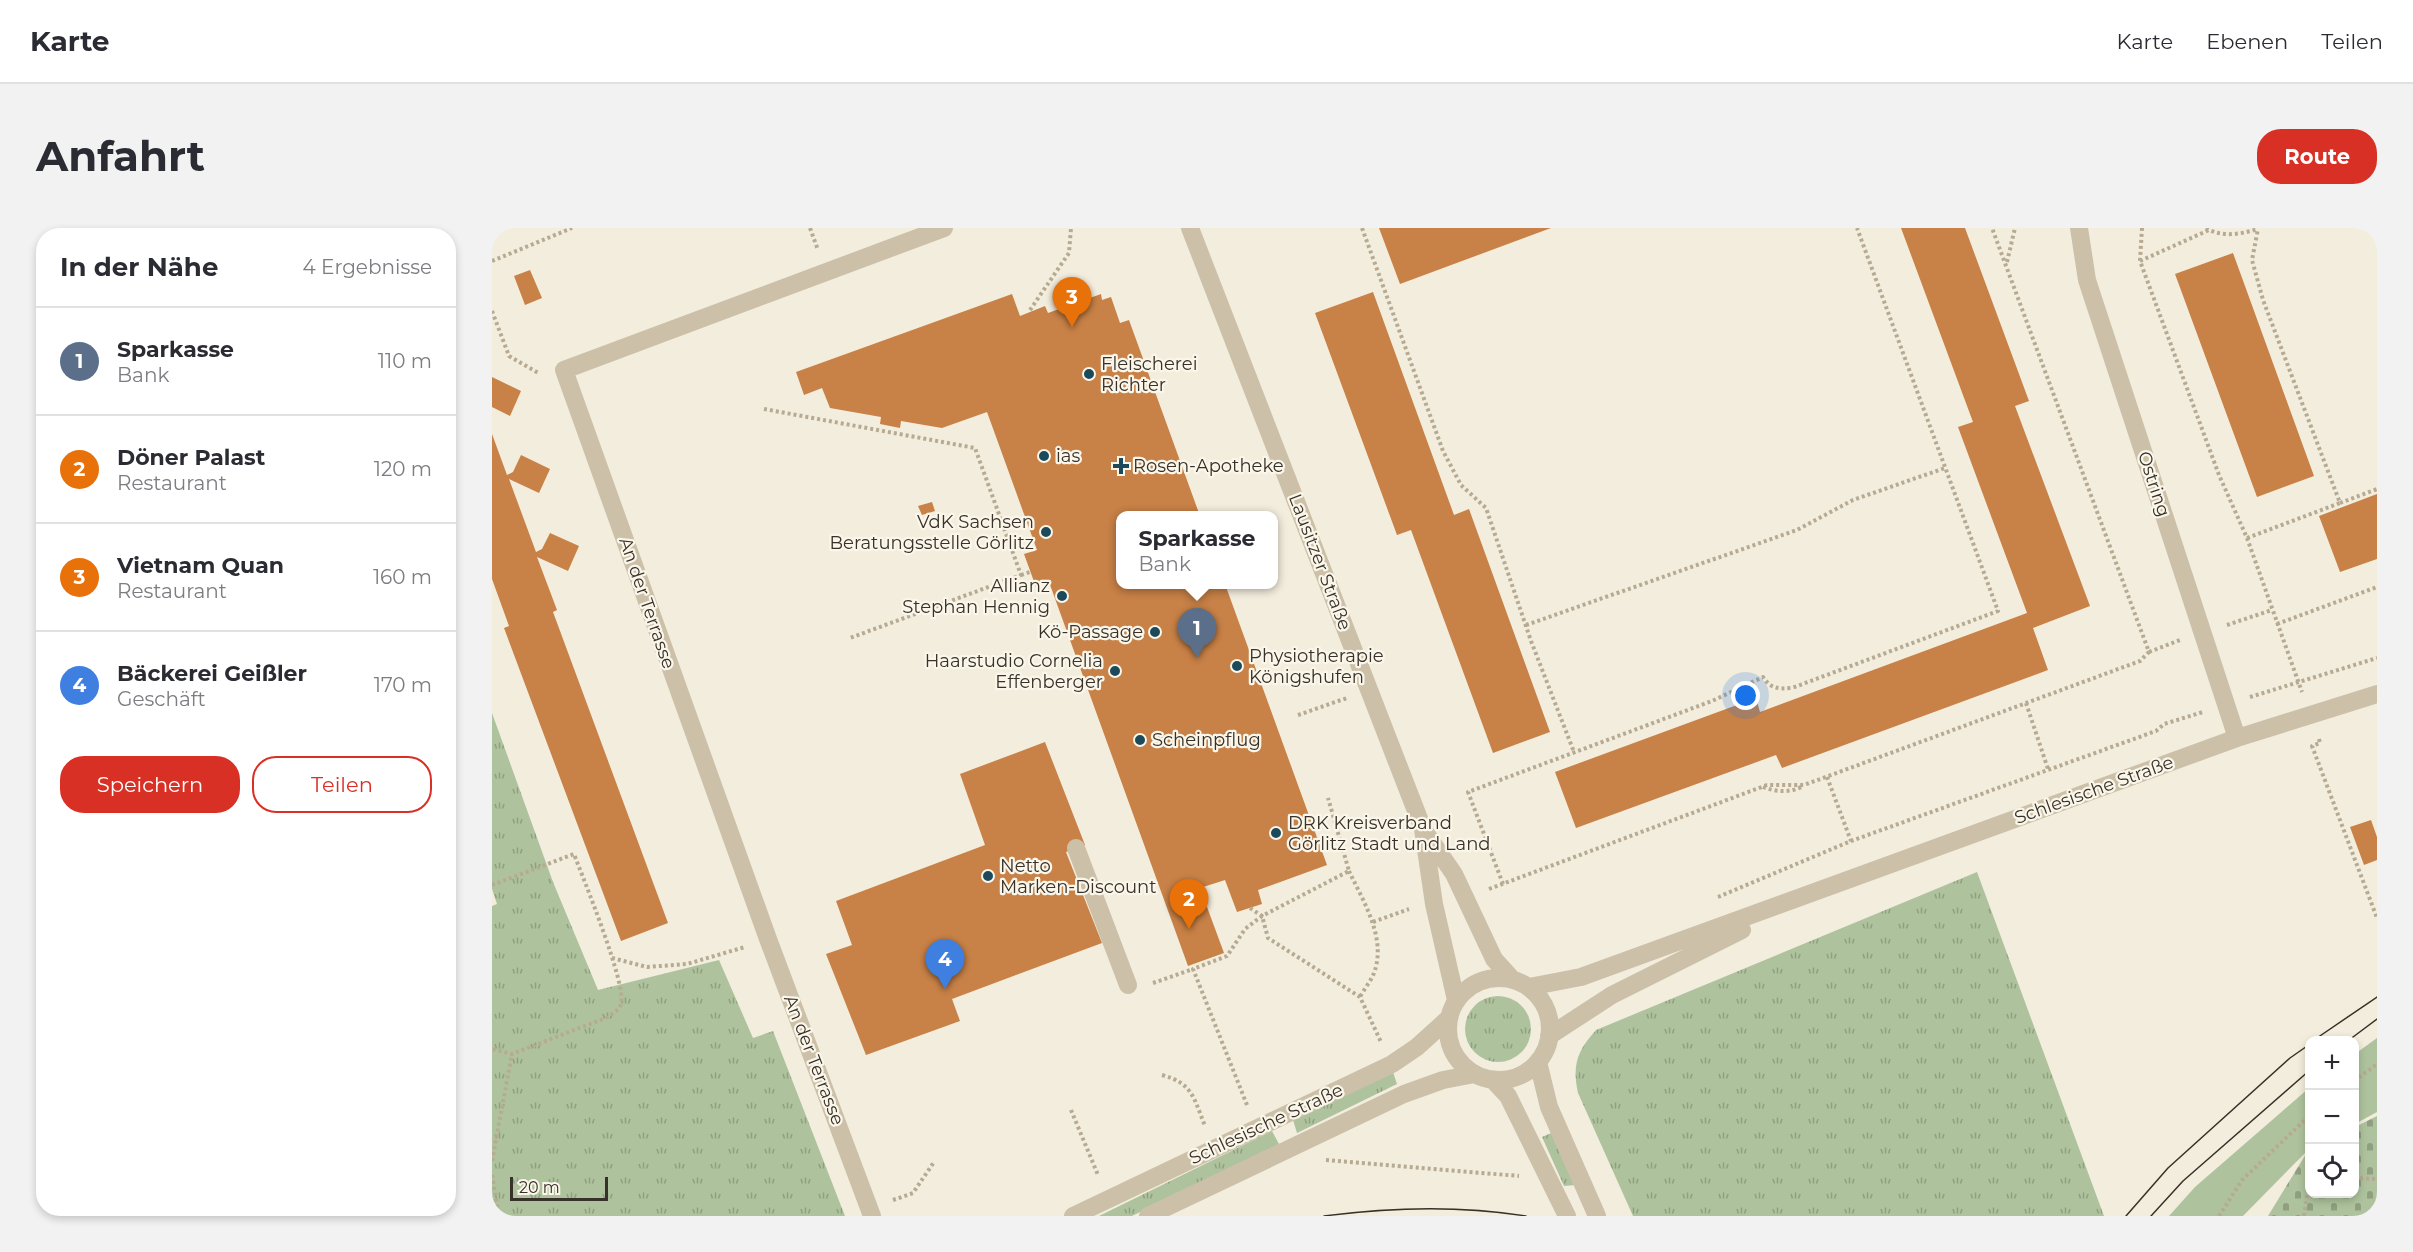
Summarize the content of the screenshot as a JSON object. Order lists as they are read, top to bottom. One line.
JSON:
{"streets":{"street":["Ostring","Lausitzer Straße","An der Terrasse","Schlesische Straße"]},"crossings":[["Ostring","Schlesische Straße"],["Lausitzer Straße","Schlesische Straße"]],"places":{"other":["Fleischerei Richter","ias","VdK Sachsen Beratungsstelle Görlitz","Allianz Stephan Hennig","Kö-Passage","Physiotherapie Königshufen","Haarstudio Cornelia Effenberger","Scheinpflug","DRK Kreisverband Görlitz Stadt und Land","Netto Marken-Discount"],"health":["Rosen-Apotheke"]},"scale_bar":"20 m","page":{"header":"Karte","nav":["Karte","Ebenen","Teilen"],"buttons":["Route",["Speichern","Teilen"]],"title":"Anfahrt","heading":["In der Nähe","4 Ergebnisse"],"pins":["3","1","2","4"],"list":[{"mark":"1","name":"Sparkasse","note":"Bank","value":"110 m"},{"mark":"2","name":"Döner Palast","note":"Restaurant","value":"120 m"},{"mark":"3","name":"Vietnam Quan","note":"Restaurant","value":"160 m"},{"mark":"4","name":"Bäckerei Geißler","note":"Geschäft","value":"170 m"}],"popup":["Sparkasse","Bank"],"map_buttons":["+","−"],"scale":"20 m"}}
